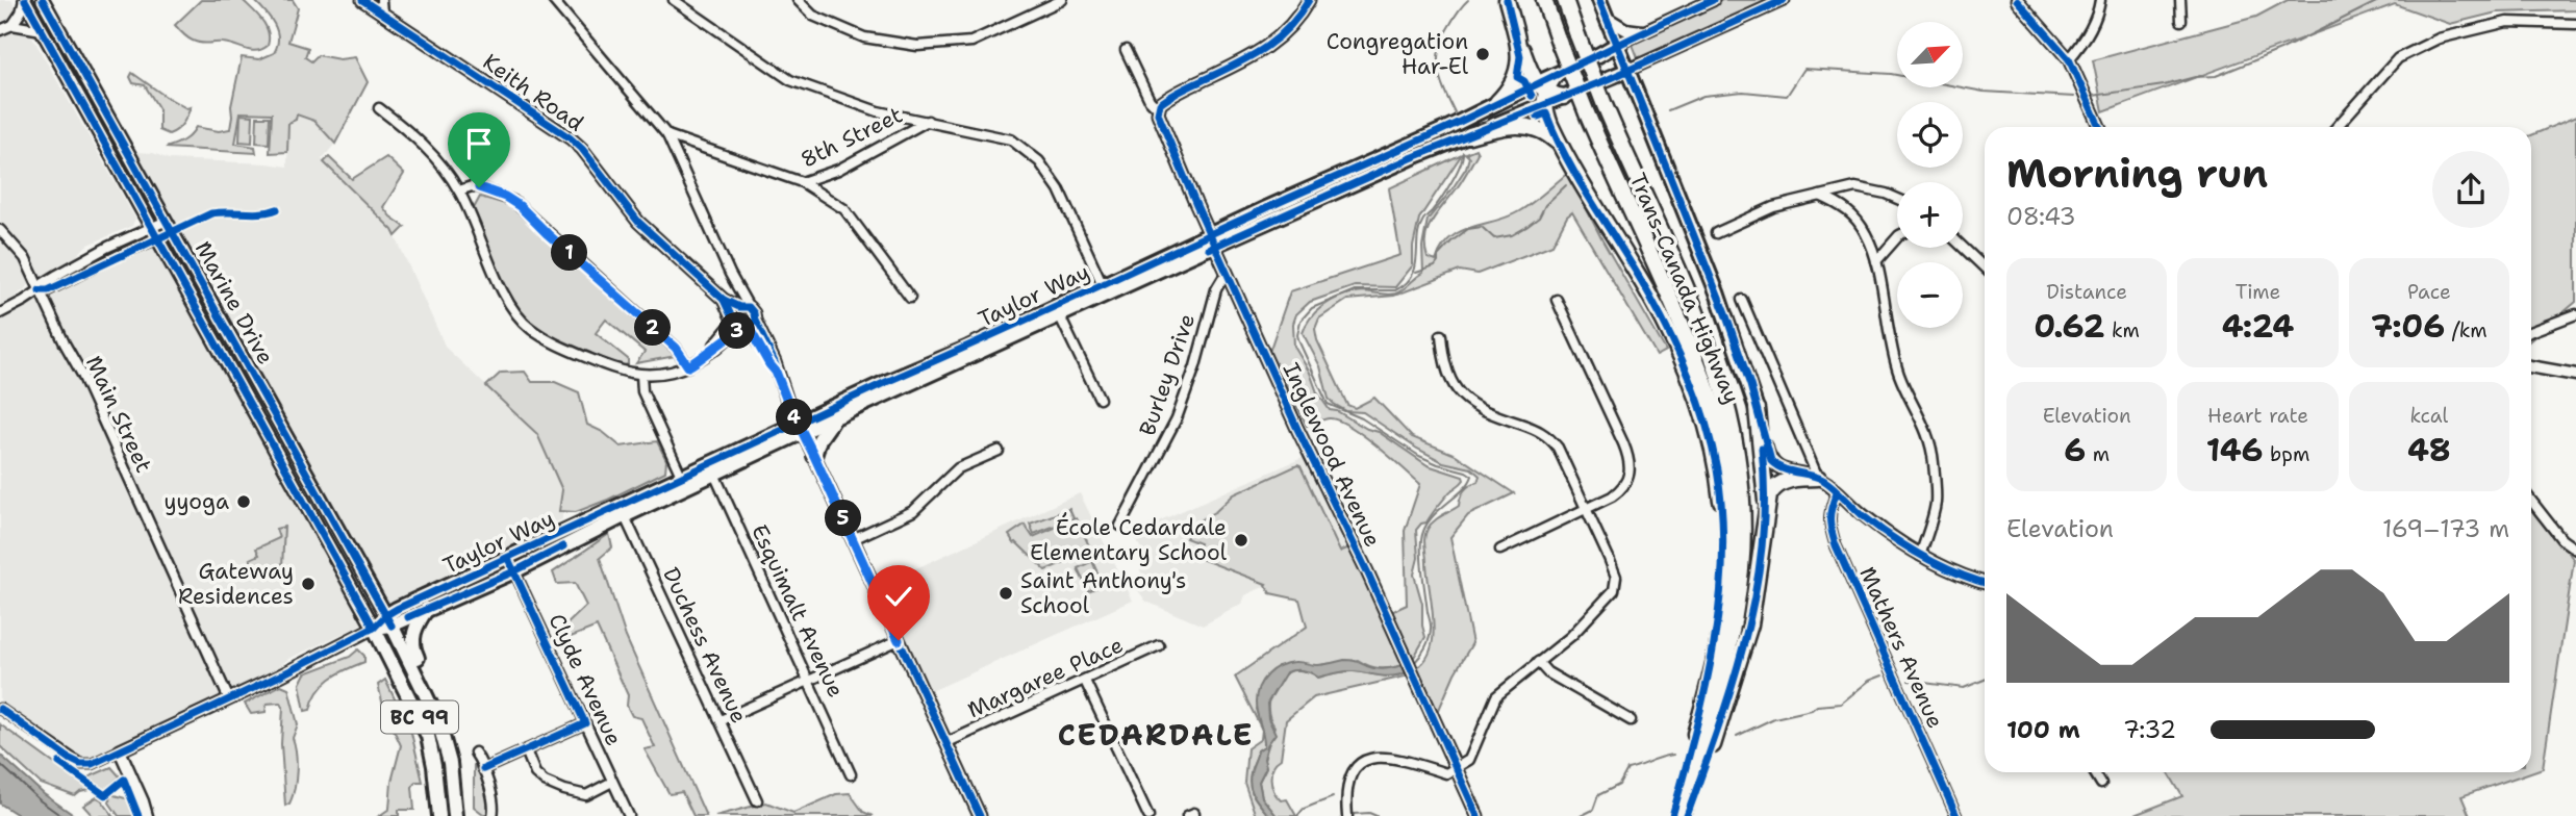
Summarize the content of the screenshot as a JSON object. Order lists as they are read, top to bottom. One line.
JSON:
{"streets":{"highway":["Trans-Canada Highway","Taylor Way","Marine Drive","BC 99"],"street":["Keith Road","8th Street","Burley Drive","Main Street","Inglewood Avenue","Esquimalt Avenue","Duchess Avenue","Mathers Avenue","Margaree Place","Clyde Avenue"]},"crossings":[["Taylor Way","Marine Drive"],["Taylor Way","Main Street"],["Taylor Way","Inglewood Avenue"],["Taylor Way","Esquimalt Avenue"],["Taylor Way","Duchess Avenue"],["Taylor Way","Clyde Avenue"],["Burley Drive","Inglewood Avenue"]],"districts":["CEDARDALE"],"places":["Congregation Har-El","yyoga","École Cedardale Elementary School","Gateway Residences","Saint Anthony's School"],"north":"top right","page":{"map_buttons":["+","−"],"heading":["Morning run","08:43"],"pins":["1","2","3","4","5"],"stats":[["Distance","0.62 km"],["Time","4:24"],["Pace","7:06 /km"],["Elevation","6 m"],["Heart rate","146 bpm"],["kcal","48"]],"chart":["Elevation","169–173 m"],"list":[{"name":"100 m","note":"7:32"}]}}
